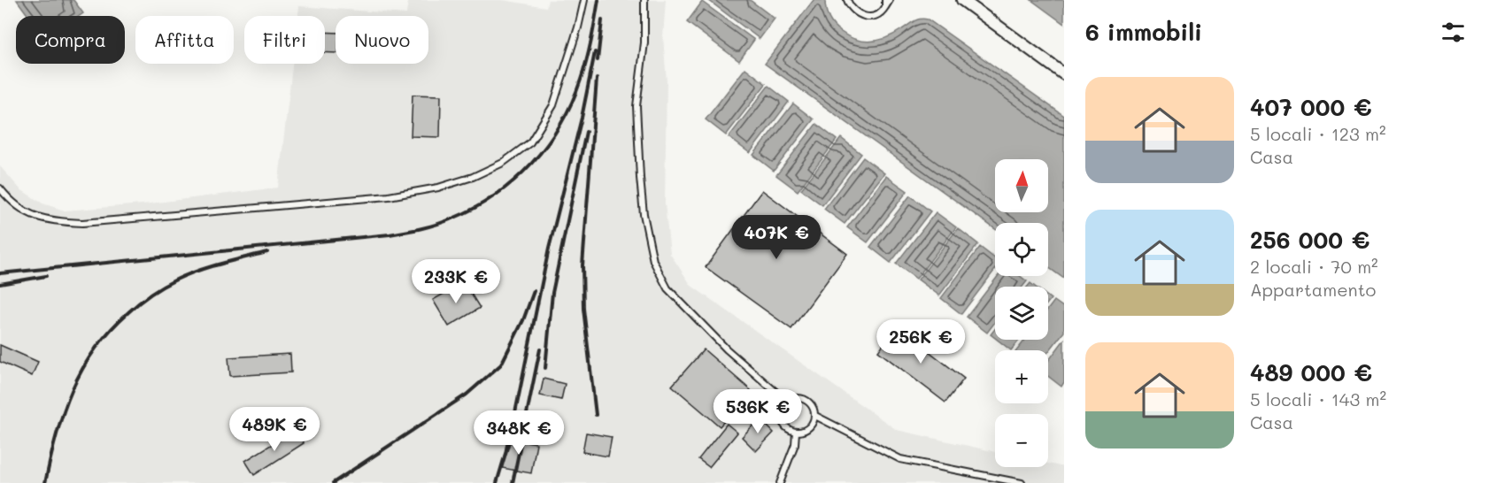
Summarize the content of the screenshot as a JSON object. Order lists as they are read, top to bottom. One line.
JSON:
{"north":"top","page":{"heading":"6 immobili","chip":["Compra","Affitta","Filtri","Nuovo"],"list":[{"name":"407 000 €","note":"5 locali · 123 m² · Casa"},{"name":"256 000 €","note":"2 locali · 70 m² · Appartamento"},{"name":"489 000 €","note":"5 locali · 143 m² · Casa"}],"map_buttons":["+","−"],"price":["407K €","233K €","256K €","536K €","489K €","348K €"]}}
